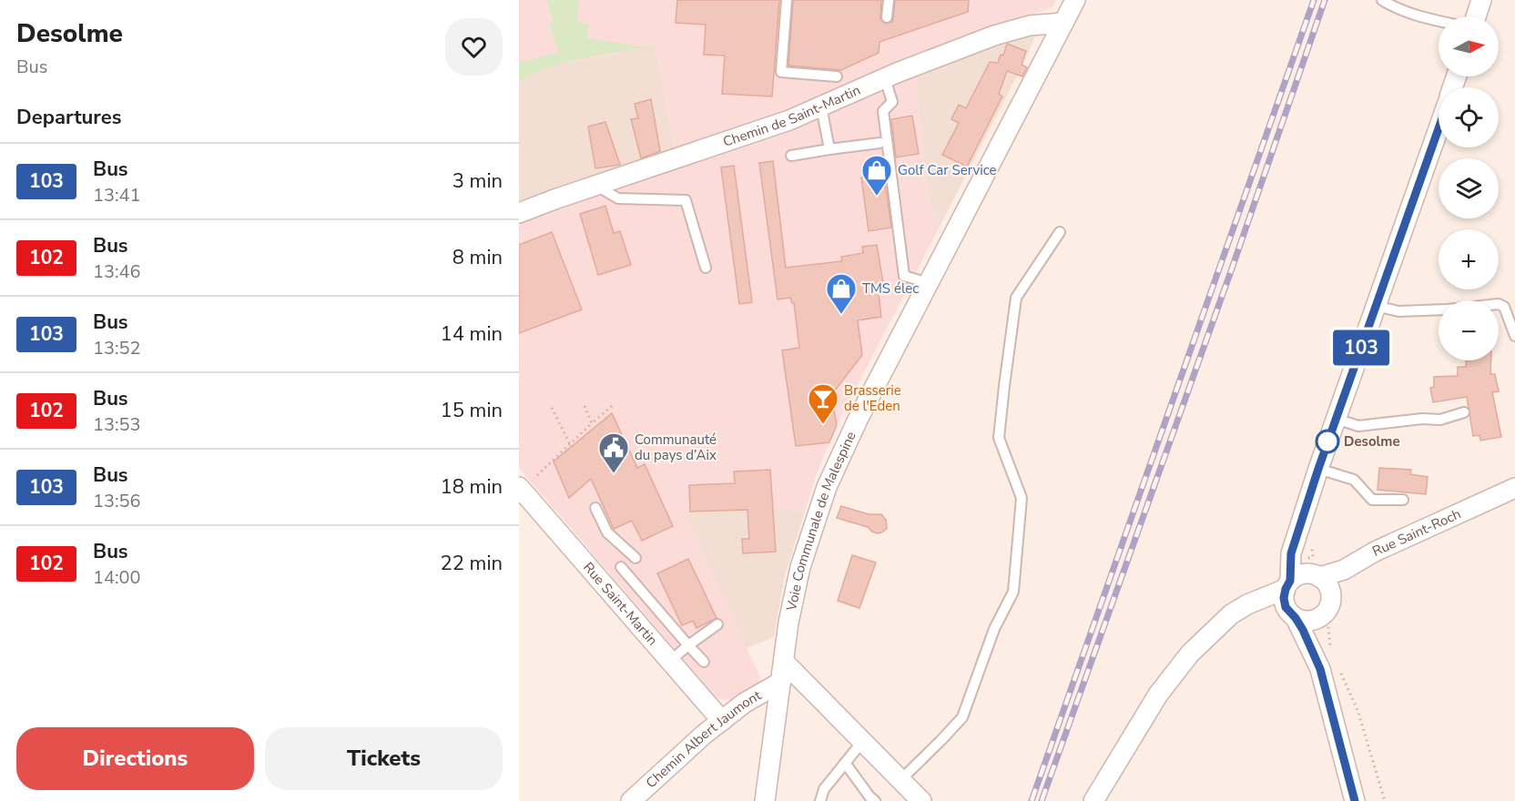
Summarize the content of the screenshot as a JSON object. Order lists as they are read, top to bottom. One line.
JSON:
{"streets":{"street":["Chemin de Saint-Martin","Voie Communale de Malespine","Rue Saint-Roch","Rue Saint-Martin","Chemin Albert Jaumont"]},"crossings":[["Chemin de Saint-Martin","Voie Communale de Malespine"],["Voie Communale de Malespine","Chemin Albert Jaumont"],["Rue Saint-Martin","Chemin Albert Jaumont"]],"places":{"shop":["Golf Car Service","TMS élec"],"bar":["Brasserie de l'Eden"],"other":["Desolme"],"public building":["Communauté du pays d’Aix"]},"lines":["bus line 103"],"north":"right","page":{"heading":[["Desolme","Bus"],"Departures"],"on_map":"103","map_buttons":["+","−"],"list":[{"mark":"103","name":"Bus","note":"13:41","value":"3 min"},{"mark":"102","name":"Bus","note":"13:46","value":"8 min"},{"mark":"103","name":"Bus","note":"13:52","value":"14 min"},{"mark":"102","name":"Bus","note":"13:53","value":"15 min"},{"mark":"103","name":"Bus","note":"13:56","value":"18 min"},{"mark":"102","name":"Bus","note":"14:00","value":"22 min"}],"buttons":["Directions","Tickets"]}}
